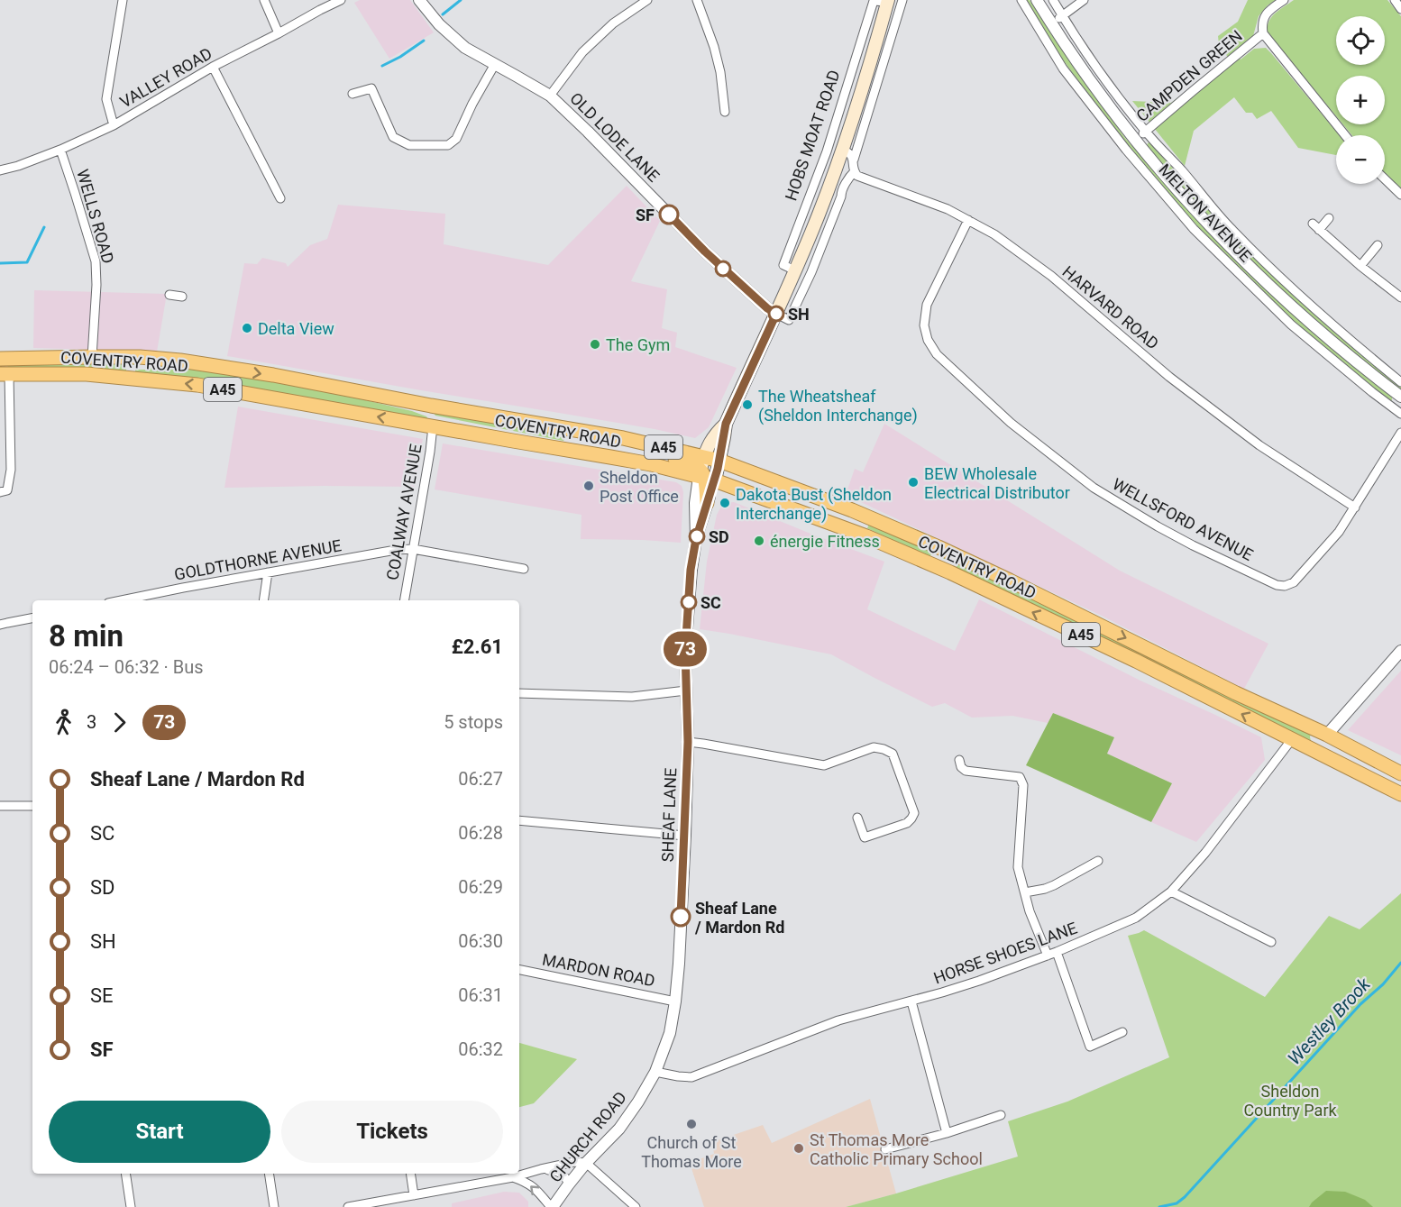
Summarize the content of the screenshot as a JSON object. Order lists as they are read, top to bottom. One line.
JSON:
{"streets":{"highway":["COVENTRY ROAD","A45"],"main road":["HOBS MOAT ROAD"],"street":["CAMPDEN GREEN","VALLEY ROAD","OLD LODE LANE","MELTON AVENUE","WELLS ROAD","HARVARD ROAD","COALWAY AVENUE","WELLSFORD AVENUE","GOLDTHORNE AVENUE","SHEAF LANE","HORSE SHOES LANE","MARDON ROAD","CHURCH ROAD"]},"crossings":[["CAMPDEN GREEN","MELTON AVENUE"],["VALLEY ROAD","WELLS ROAD"],["HOBS MOAT ROAD","OLD LODE LANE"],["HOBS MOAT ROAD","COVENTRY ROAD"],["WELLS ROAD","COVENTRY ROAD"],["HARVARD ROAD","WELLSFORD AVENUE"],["COVENTRY ROAD","COALWAY AVENUE"],["COVENTRY ROAD","HORSE SHOES LANE"],["COALWAY AVENUE","GOLDTHORNE AVENUE"],["SHEAF LANE","HORSE SHOES LANE"],["SHEAF LANE","MARDON ROAD"],["SHEAF LANE","CHURCH ROAD"]],"water":["Westley Brook"],"parks":["Sheldon Country Park"],"places":["SF","SH","Delta View","The Gym","The Wheatsheaf (Sheldon Interchange)","BEW Wholesale Electrical Distributor","Sheldon Post Office","Dakota Bust (Sheldon Interchange)","SD","énergie Fitness","SC","Sheaf Lane / Mardon Rd","Church of St Thomas More","St Thomas More Catholic Primary School"],"lines":["bus line 73"],"page":{"on_map":"73","map_buttons":["+","−"],"heading":["8 min","06:24 – 06:32 · Bus","£2.61"],"legs":["3","73","5 stops"],"list":[{"name":"Sheaf Lane / Mardon Rd","value":"06:27"},{"name":"SC","value":"06:28"},{"name":"SD","value":"06:29"},{"name":"SH","value":"06:30"},{"name":"SE","value":"06:31"},{"name":"SF","value":"06:32"}],"buttons":["Start","Tickets"]}}
